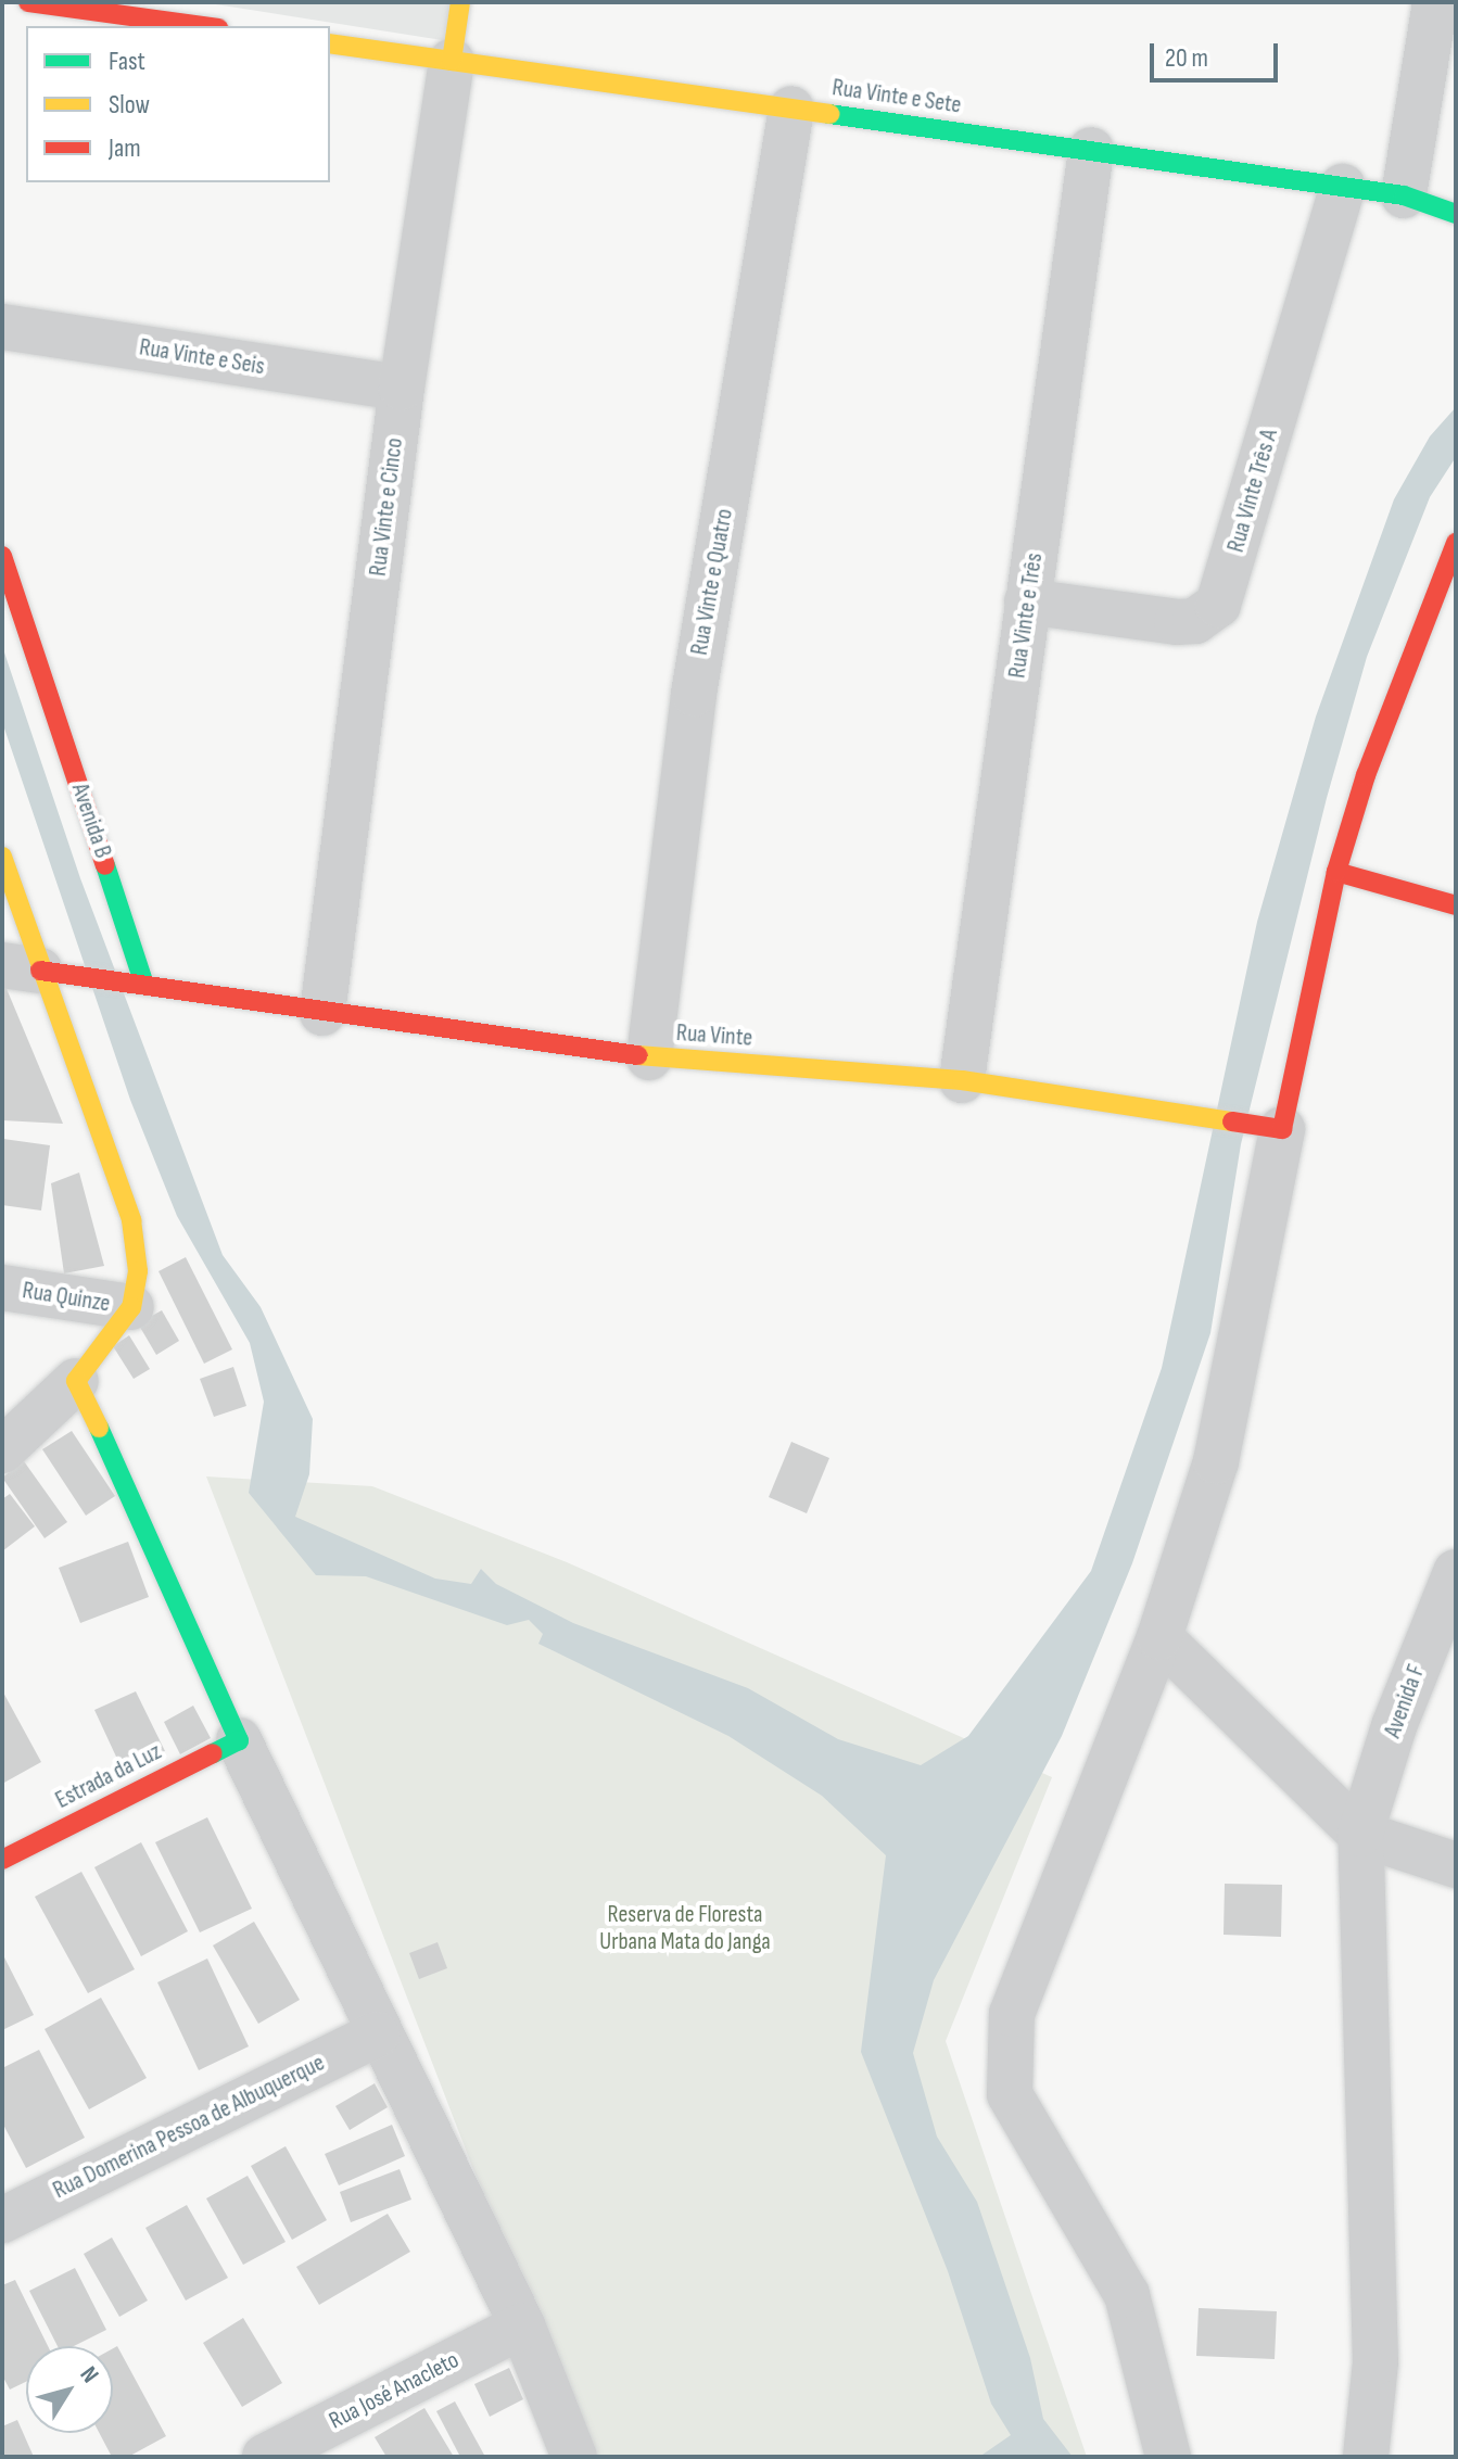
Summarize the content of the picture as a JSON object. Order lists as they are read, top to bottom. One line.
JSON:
{"streets":{"street":["Rua Vinte e Sete","Rua Vinte e Seis","Rua Vinte Três A","Rua Vinte e Cinco","Rua Vinte e Quatro","Rua Vinte e Três","Avenida B","Rua Vinte","Rua Quinze","Avenida F","Estrada da Luz","Rua Domerina Pessoa de Albuquerque","Rua José Anacleto"]},"crossings":[["Rua Vinte e Sete","Rua Vinte Três A"],["Rua Vinte e Sete","Rua Vinte e Cinco"],["Rua Vinte e Sete","Rua Vinte e Quatro"],["Rua Vinte e Sete","Rua Vinte e Três"],["Rua Vinte e Seis","Rua Vinte e Cinco"],["Rua Vinte Três A","Rua Vinte e Três"],["Rua Vinte e Cinco","Rua Vinte"],["Rua Vinte e Quatro","Rua Vinte"],["Rua Vinte e Três","Rua Vinte"],["Avenida B","Rua Vinte"]],"parks":["Reserva de Floresta Urbana Mata do Janga"],"legend":["Fast","Slow","Jam"],"scale_bar":"20 m","north":"top right"}
